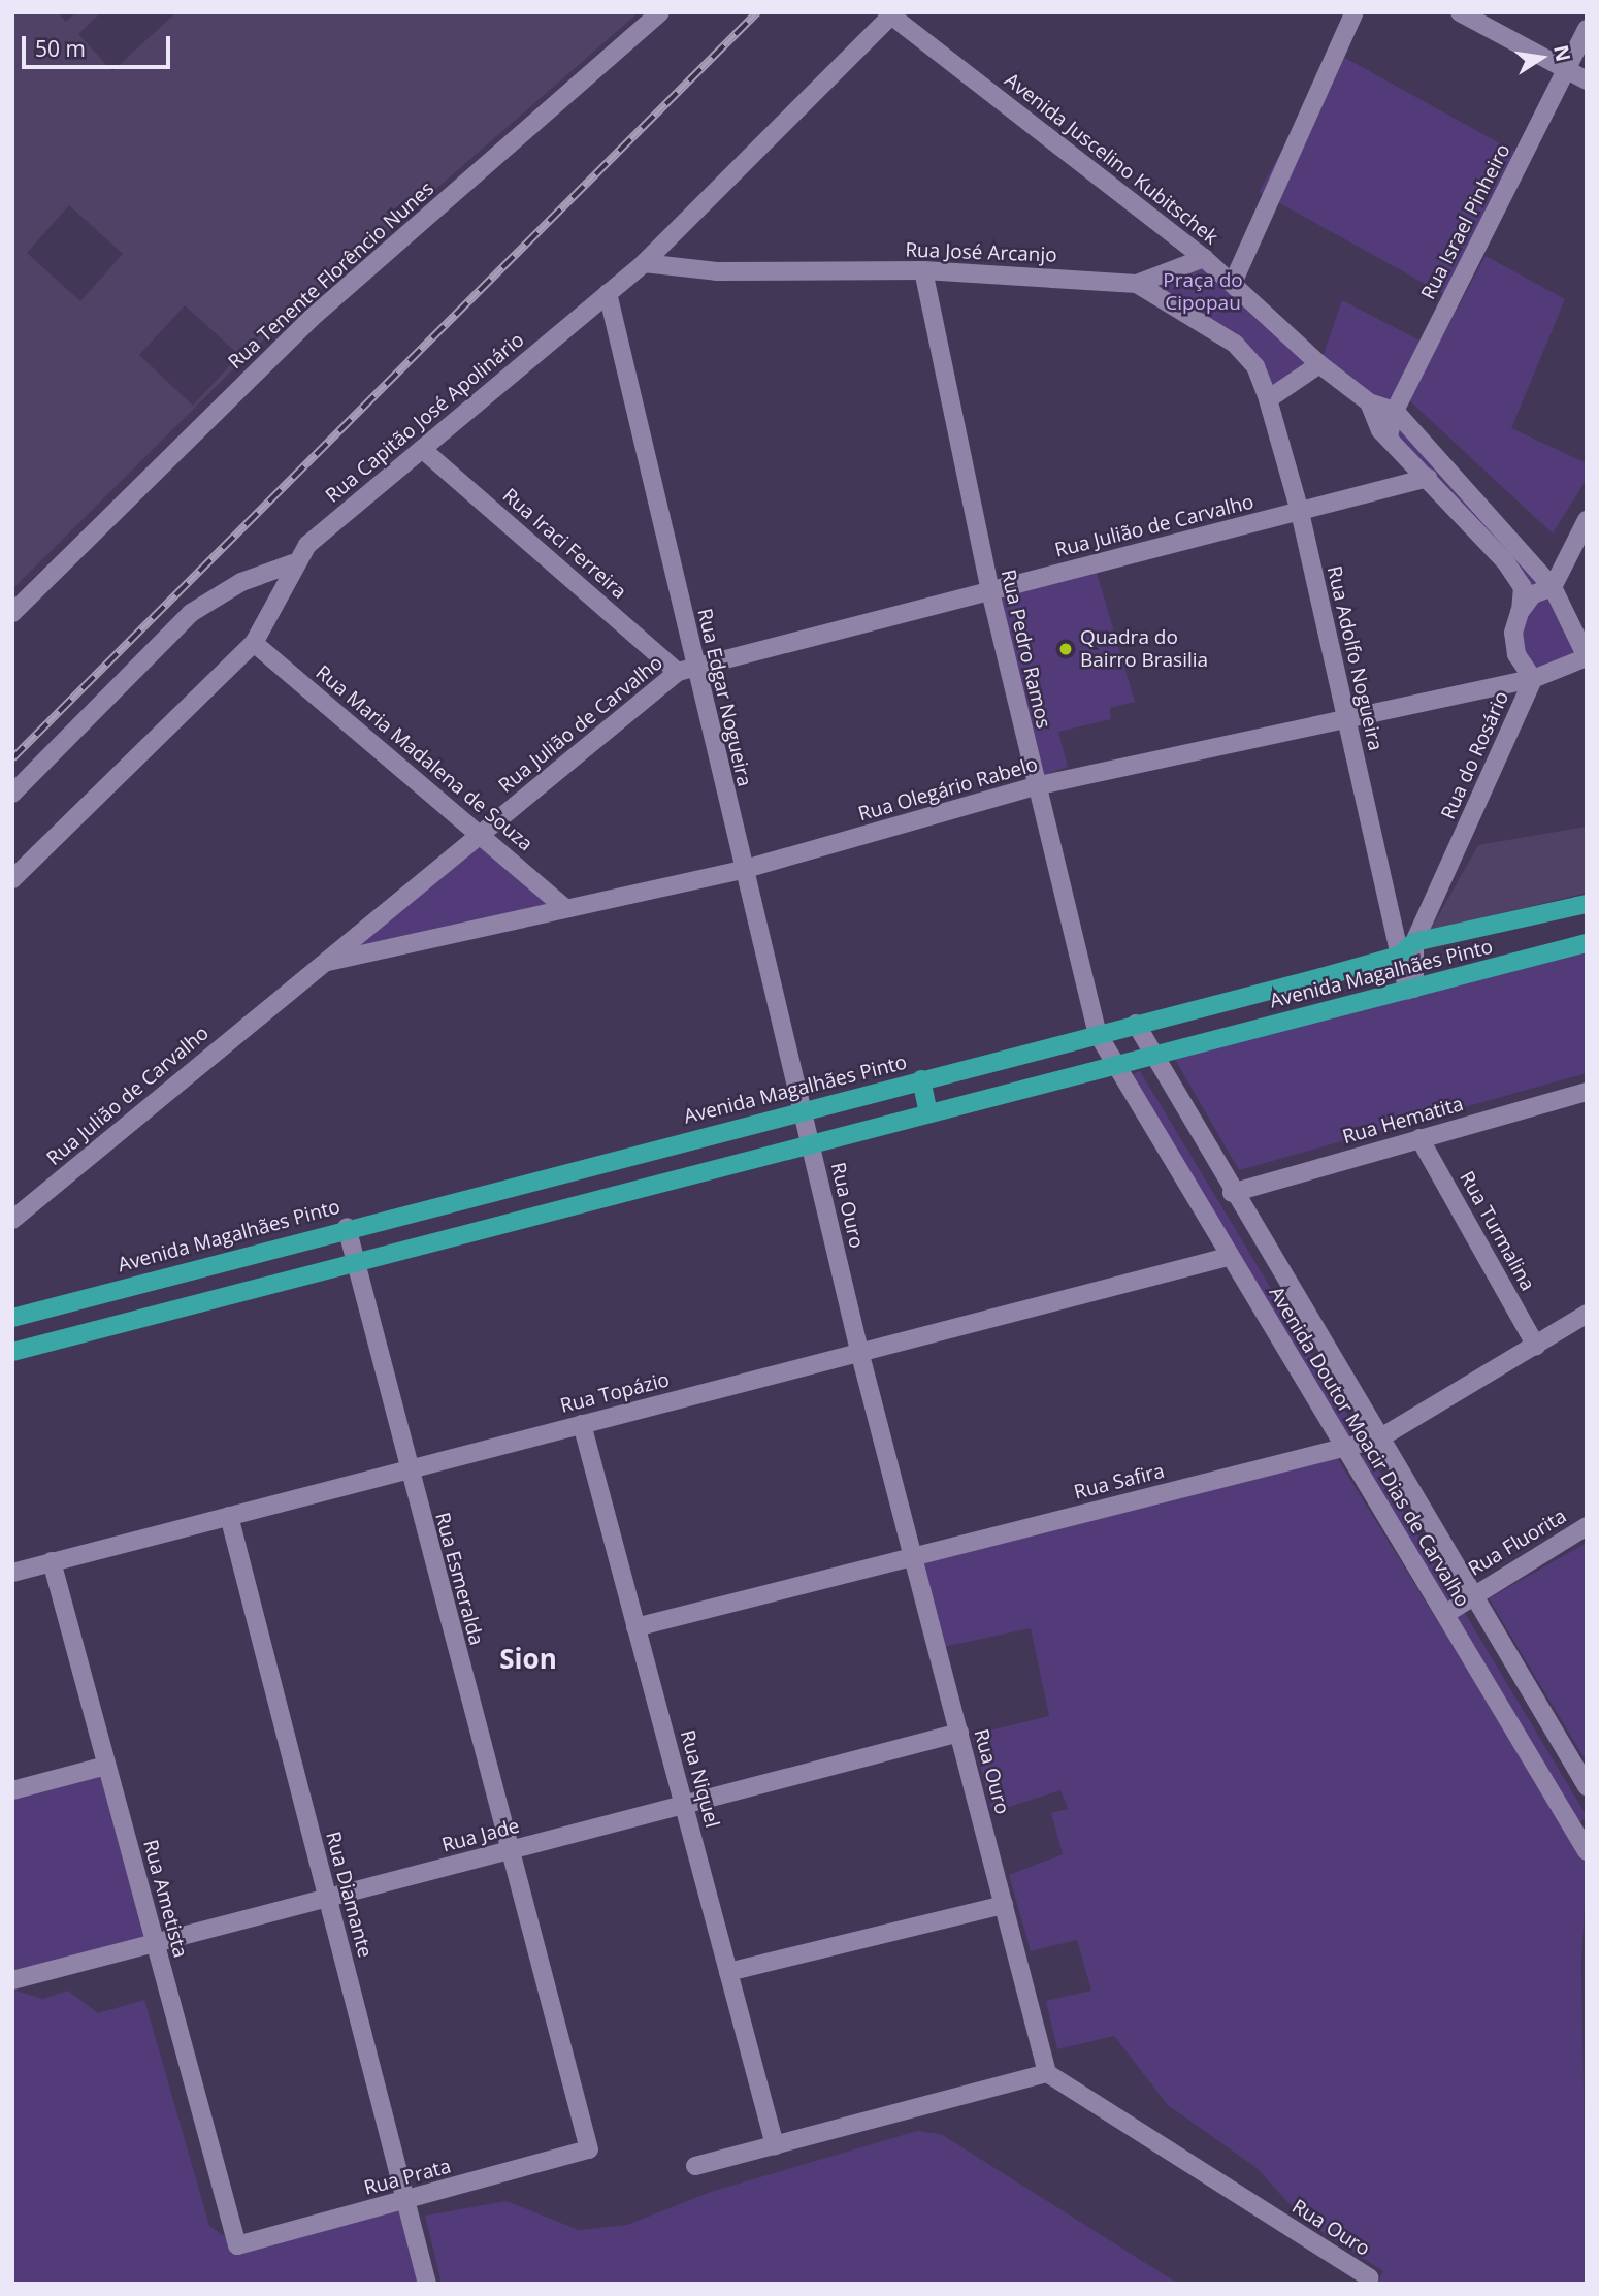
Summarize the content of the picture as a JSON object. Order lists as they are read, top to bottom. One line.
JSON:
{"streets":{"main road":["Avenida Magalhães Pinto"],"street":["Avenida Juscelino Kubitschek","Rua Israel Pinheiro","Rua José Arcanjo","Rua Tenente Florêncio Nunes","Rua Capitão José Apolinário","Rua Julião de Carvalho","Rua Iraci Ferreira","Rua Pedro Ramos","Rua Adolfo Nogueira","Rua Edgar Nogueira","Rua do Rosário","Rua Maria Madalena de Souza","Rua Olegário Rabelo","Rua Hematita","Rua Ouro","Rua Turmalina","Rua Topázio","Avenida Doutor Moacir Dias de Carvalho","Rua Safira","Rua Fluorita","Rua Esmeralda","Rua Niquel","Rua Jade","Rua Diamante","Rua Ametista","Rua Prata"]},"crossings":[["Avenida Juscelino Kubitschek","Rua Israel Pinheiro"],["Avenida Juscelino Kubitschek","Rua Capitão José Apolinário"],["Avenida Juscelino Kubitschek","Rua Julião de Carvalho"],["Avenida Juscelino Kubitschek","Rua do Rosário"],["Avenida Juscelino Kubitschek","Rua Olegário Rabelo"],["Rua José Arcanjo","Rua Capitão José Apolinário"],["Rua José Arcanjo","Rua Pedro Ramos"],["Rua José Arcanjo","Rua Adolfo Nogueira"],["Rua Capitão José Apolinário","Rua Iraci Ferreira"],["Rua Capitão José Apolinário","Rua Edgar Nogueira"],["Rua Capitão José Apolinário","Rua Maria Madalena de Souza"],["Rua Julião de Carvalho","Rua Iraci Ferreira"],["Rua Julião de Carvalho","Rua Pedro Ramos"],["Rua Julião de Carvalho","Rua Adolfo Nogueira"],["Rua Julião de Carvalho","Rua Edgar Nogueira"],["Rua Julião de Carvalho","Rua Maria Madalena de Souza"],["Rua Julião de Carvalho","Rua Olegário Rabelo"],["Rua Iraci Ferreira","Rua Edgar Nogueira"],["Rua Pedro Ramos","Rua Olegário Rabelo"],["Rua Pedro Ramos","Avenida Magalhães Pinto"],["Rua Pedro Ramos","Avenida Doutor Moacir Dias de Carvalho"],["Rua Adolfo Nogueira","Rua do Rosário"],["Rua Adolfo Nogueira","Rua Olegário Rabelo"],["Rua Adolfo Nogueira","Avenida Magalhães Pinto"],["Rua Edgar Nogueira","Rua Olegário Rabelo"],["Rua Edgar Nogueira","Avenida Magalhães Pinto"],["Rua Edgar Nogueira","Rua Ouro"],["Rua do Rosário","Rua Olegário Rabelo"],["Rua do Rosário","Avenida Magalhães Pinto"],["Rua Maria Madalena de Souza","Rua Olegário Rabelo"],["Avenida Magalhães Pinto","Rua Ouro"],["Avenida Magalhães Pinto","Avenida Doutor Moacir Dias de Carvalho"],["Avenida Magalhães Pinto","Rua Esmeralda"],["Rua Hematita","Rua Turmalina"],["Rua Hematita","Avenida Doutor Moacir Dias de Carvalho"],["Rua Ouro","Rua Topázio"],["Rua Ouro","Rua Safira"],["Rua Ouro","Rua Jade"],["Rua Turmalina","Rua Safira"],["Rua Topázio","Avenida Doutor Moacir Dias de Carvalho"],["Rua Topázio","Rua Esmeralda"],["Rua Topázio","Rua Niquel"],["Rua Topázio","Rua Diamante"],["Rua Topázio","Rua Ametista"],["Avenida Doutor Moacir Dias de Carvalho","Rua Safira"],["Avenida Doutor Moacir Dias de Carvalho","Rua Fluorita"],["Rua Safira","Rua Niquel"],["Rua Esmeralda","Rua Jade"],["Rua Esmeralda","Rua Prata"],["Rua Niquel","Rua Jade"],["Rua Jade","Rua Diamante"],["Rua Jade","Rua Ametista"],["Rua Diamante","Rua Prata"],["Rua Ametista","Rua Prata"]],"districts":["Sion"],"parks":["Praça do Cipopau"],"places":["Quadra do Bairro Brasilia"],"scale_bar":"50 m","north":"right"}
